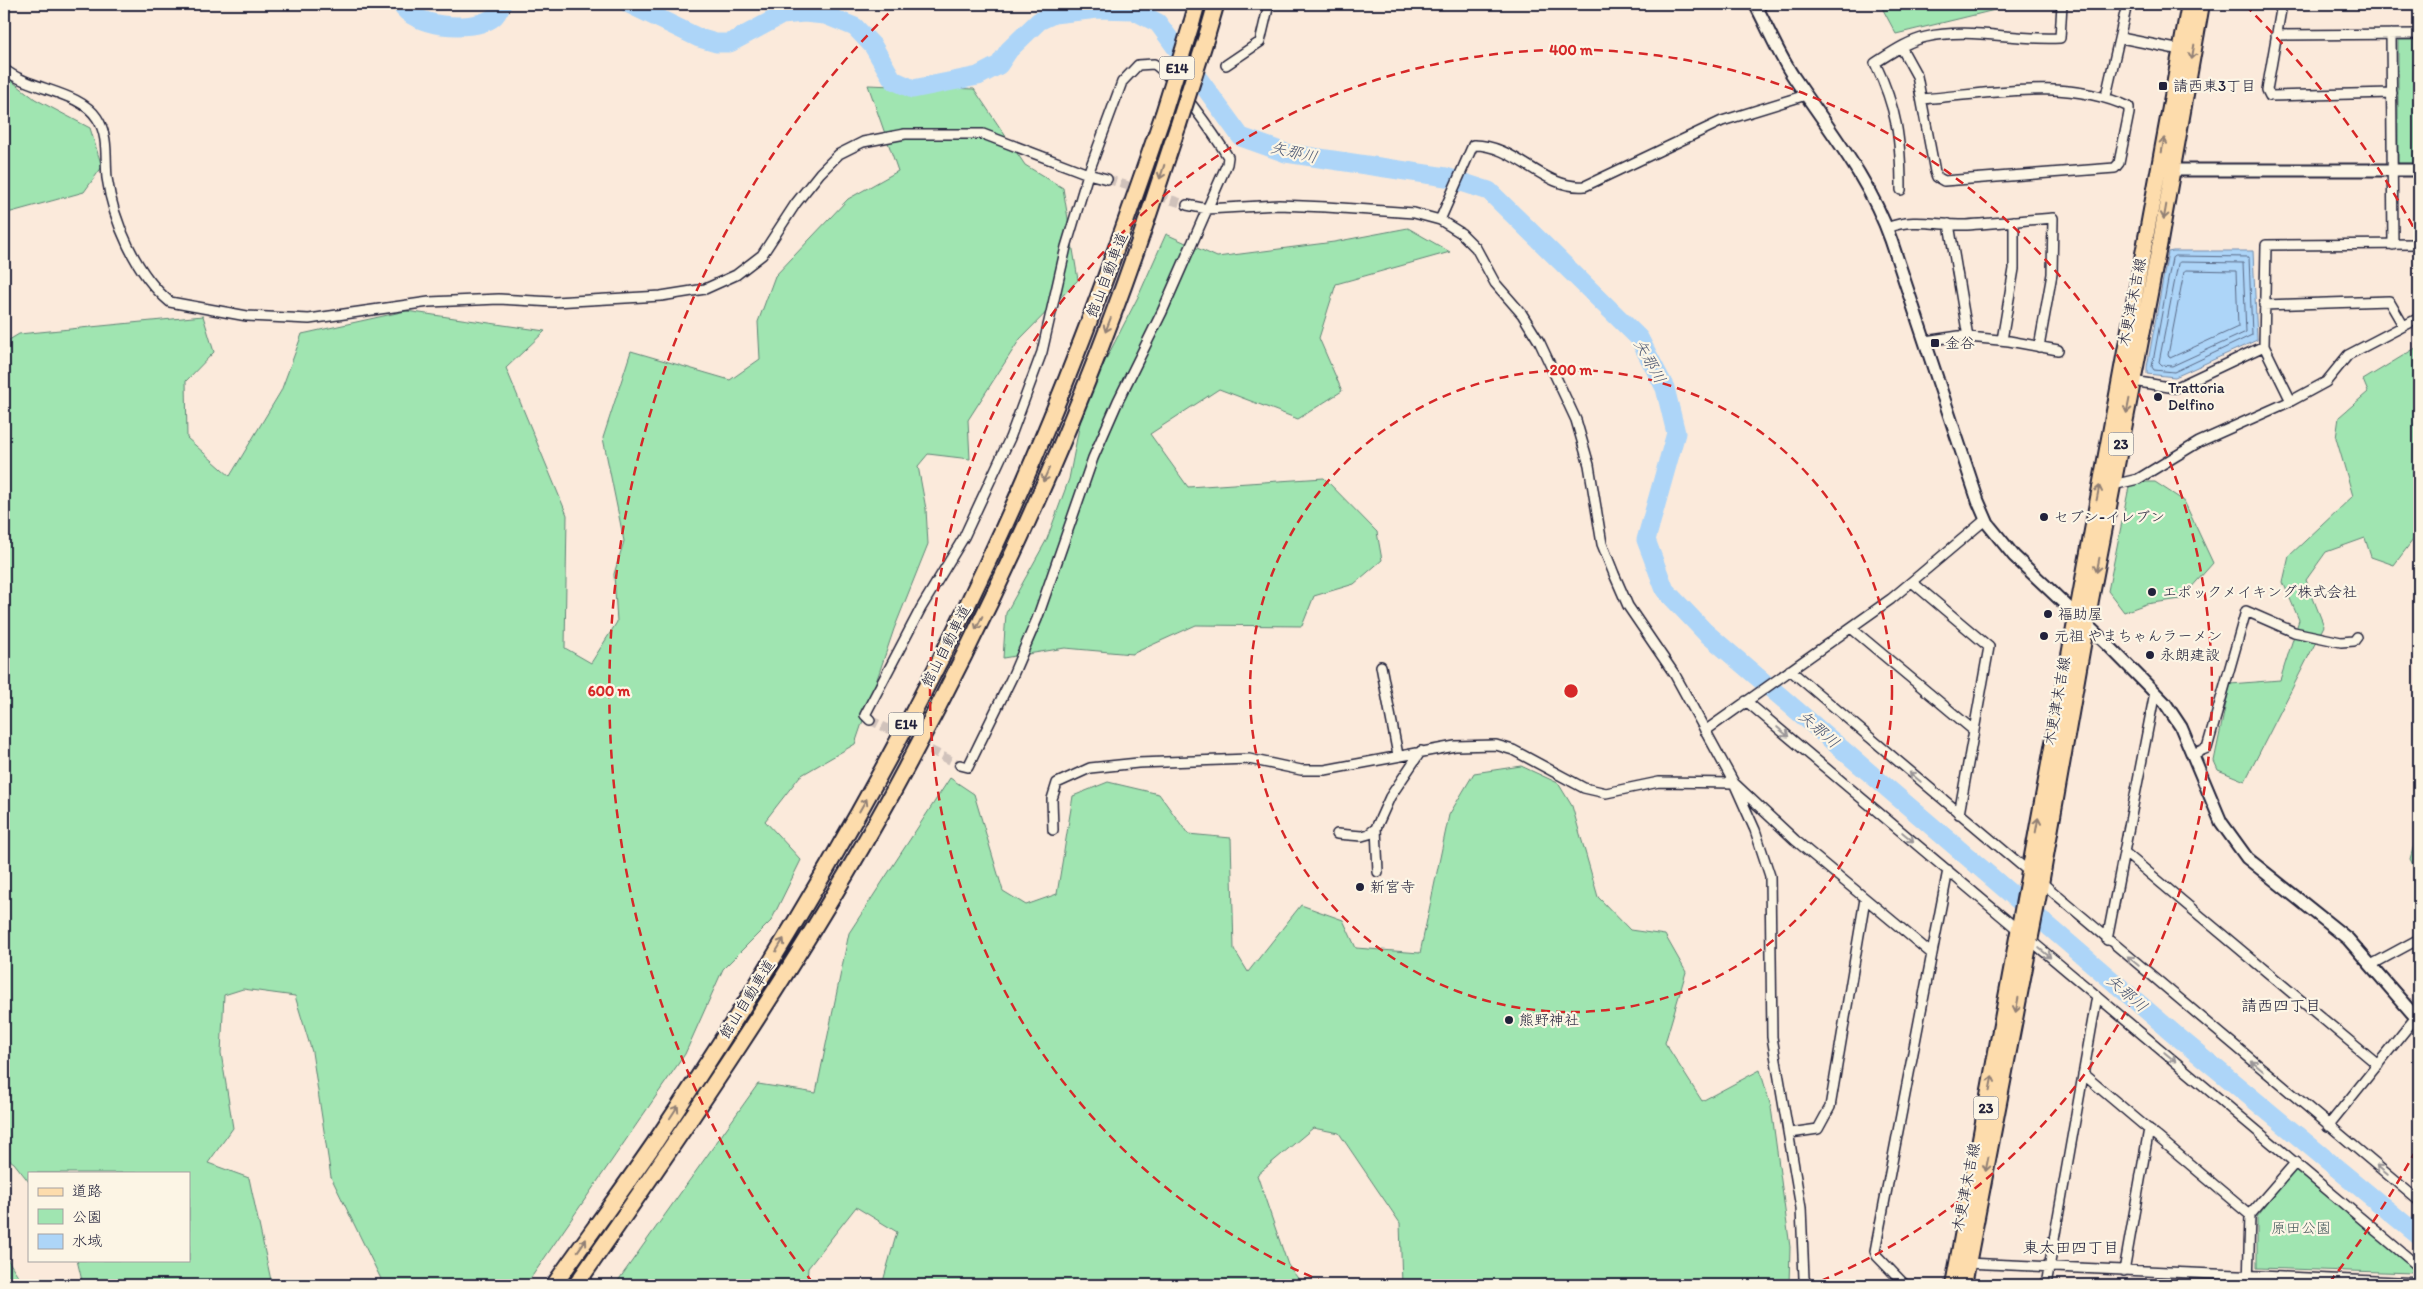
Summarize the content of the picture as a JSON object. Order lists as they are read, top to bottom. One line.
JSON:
{"streets":{"highway":["E14","館山自動車道"],"main road":["木更津末吉線","23"]},"districts":["請西四丁目","東太田四丁目"],"water":["矢那川"],"parks":["原田公園"],"places":{"transit":["請西東3丁目","金谷"],"other":["Trattoria Delfino","セブン-イレブン","エポックメイキング株式会社","福助屋","元祖 やまちゃんラーメン","永朗建設","新宮寺","熊野神社"]},"legend":["道路","公園","水域"],"rings":["400 m","200 m","600 m"]}
